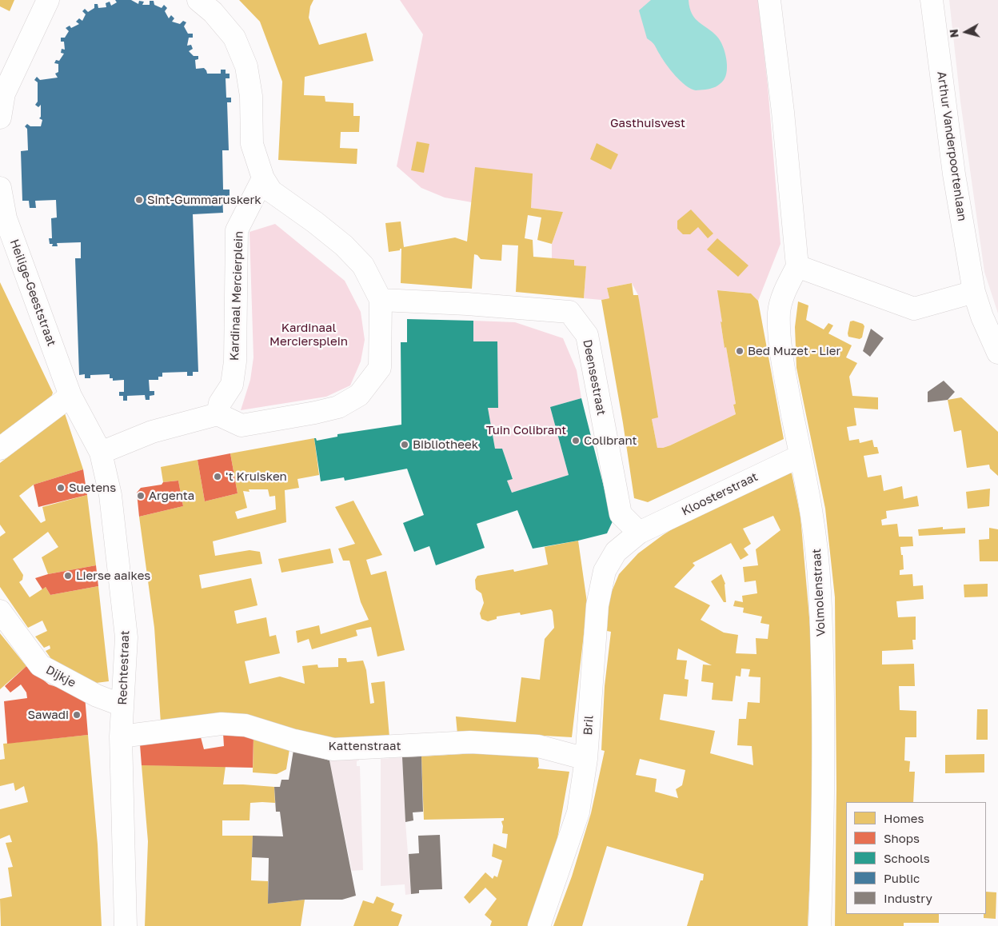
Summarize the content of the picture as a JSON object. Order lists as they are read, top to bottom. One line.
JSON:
{"streets":{"street":["Arthur Vanderpoortenlaan","Heilige-Geeststraat","Kardinaal Mercierplein","Deensestraat","Kloosterstraat","Volmolenstraat","Rechtestraat","Dijkje","Bril","Kattenstraat"]},"crossings":[["Heilige-Geeststraat","Rechtestraat"],["Deensestraat","Kloosterstraat"],["Deensestraat","Bril"],["Kloosterstraat","Volmolenstraat"],["Kloosterstraat","Bril"],["Rechtestraat","Dijkje"],["Rechtestraat","Kattenstraat"],["Bril","Kattenstraat"]],"parks":["Gasthuisvest","Kardinaal Merciersplein","Tuin Colibrant"],"places":["Sint-Gummaruskerk","Bed Muzet - Lier","Colibrant","Bibliotheek","'t Kruisken","Suetens","Argenta","Lierse aaikes","Sawadi"],"legend":["Homes","Shops","Schools","Public","Industry"],"north":"left"}
